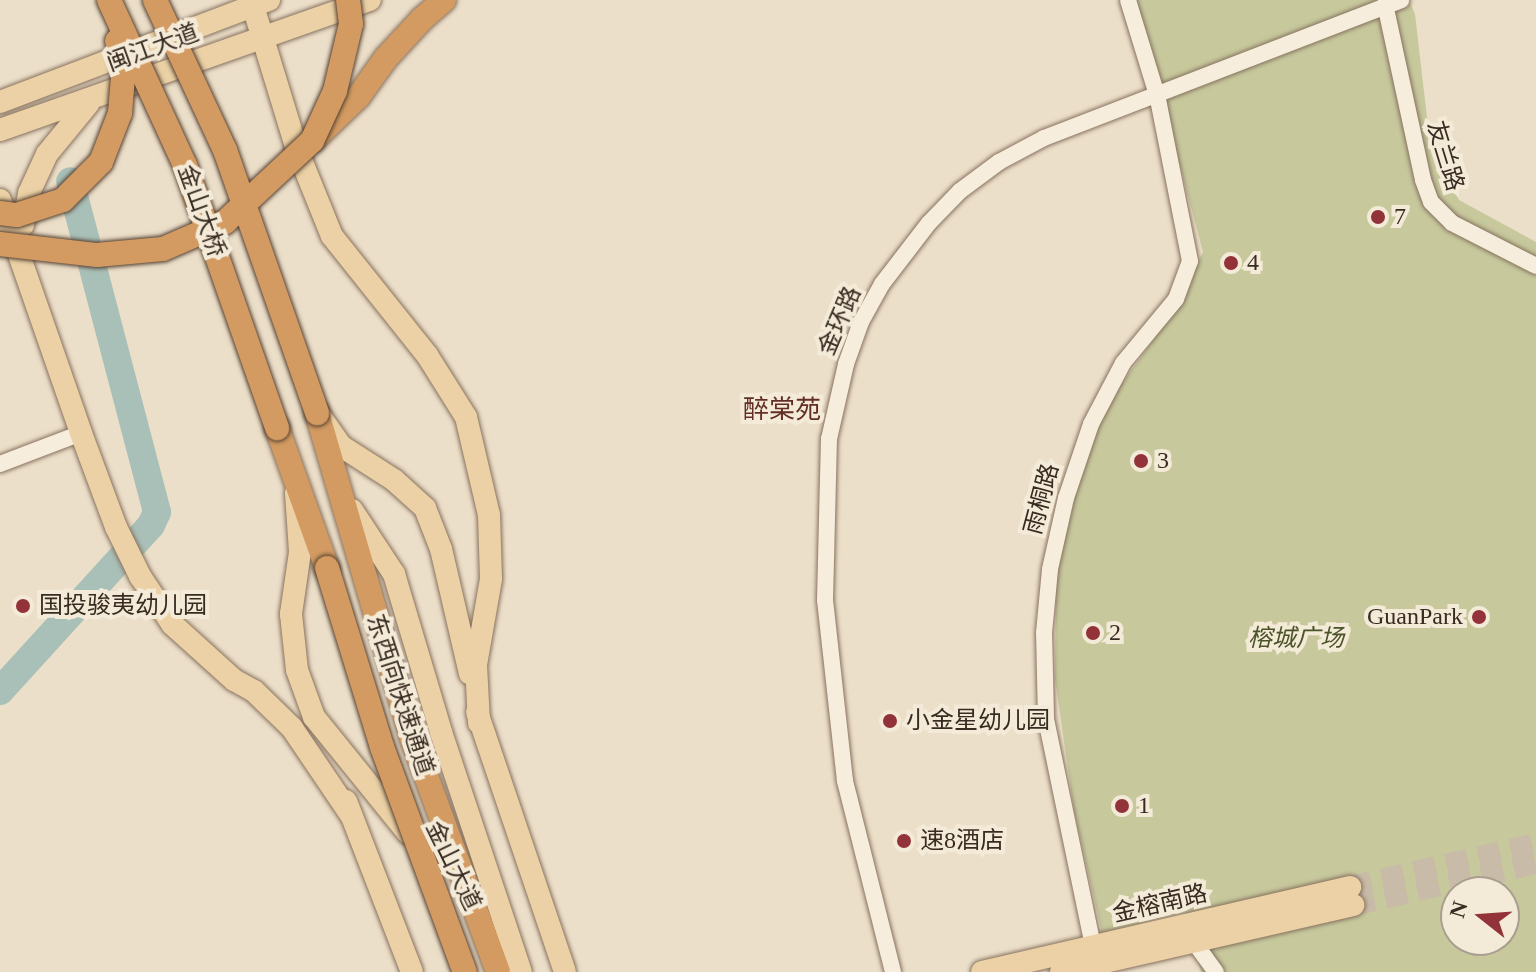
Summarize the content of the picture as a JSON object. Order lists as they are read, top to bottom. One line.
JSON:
{"streets":{"highway":["金山大桥","东西向快速通道"],"main road":["闽江大道","金山大道","金榕南路"],"street":["友兰路","金环路","雨桐路"]},"crossings":[["友兰路","金环路"],["金山大桥","东西向快速通道"],["金环路","雨桐路"],["雨桐路","金榕南路"],["东西向快速通道","金山大道"]],"districts":["醉棠苑"],"parks":["榕城广场"],"places":["7","4","3","国投骏夷幼儿园","GuanPark","2","小金星幼儿园","1","速8酒店"],"north":"left"}
